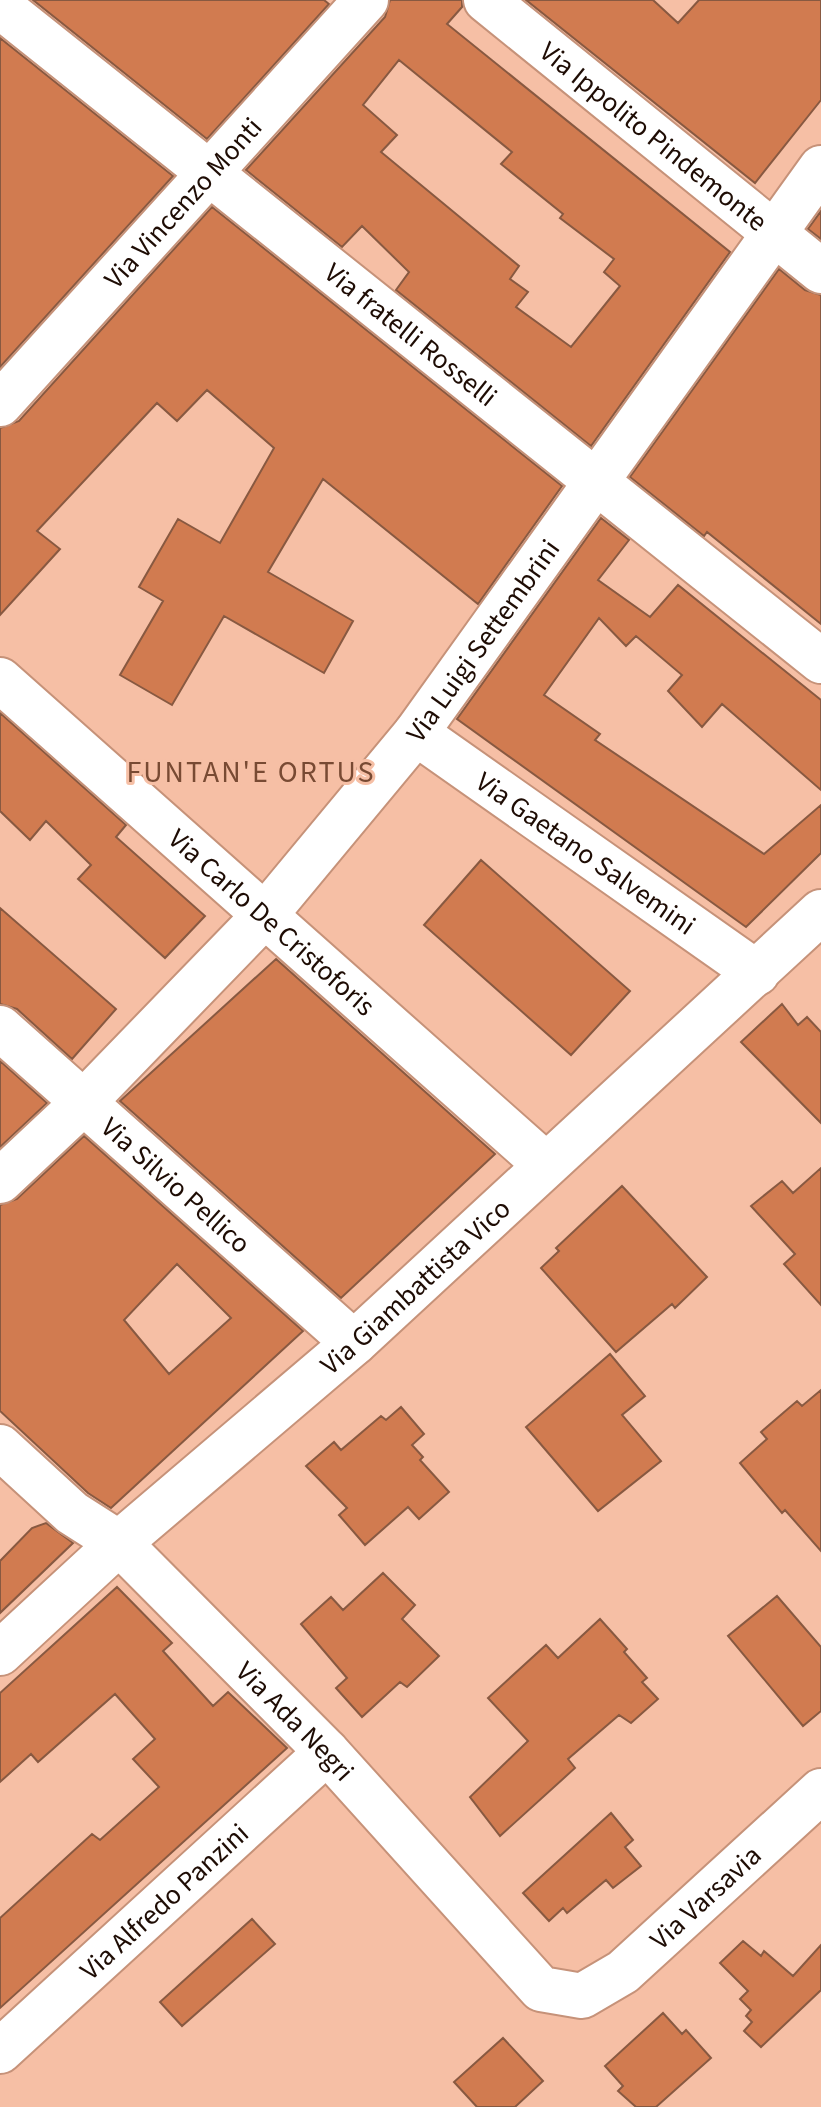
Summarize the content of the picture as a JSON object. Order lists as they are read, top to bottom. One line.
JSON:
{"streets":{"street":["Via Ippolito Pindemonte","Via Vincenzo Monti","Via fratelli Rosselli","Via Luigi Settembrini","Via Gaetano Salvemini","Via Carlo De Cristoforis","Via Silvio Pellico","Via Giambattista Vico","Via Ada Negri","Via Varsavia","Via Alfredo Panzini"]},"crossings":[["Via Ippolito Pindemonte","Via Luigi Settembrini"],["Via Vincenzo Monti","Via fratelli Rosselli"],["Via fratelli Rosselli","Via Luigi Settembrini"],["Via Luigi Settembrini","Via Gaetano Salvemini"],["Via Luigi Settembrini","Via Carlo De Cristoforis"],["Via Luigi Settembrini","Via Silvio Pellico"],["Via Gaetano Salvemini","Via Giambattista Vico"],["Via Carlo De Cristoforis","Via Giambattista Vico"],["Via Silvio Pellico","Via Giambattista Vico"],["Via Giambattista Vico","Via Ada Negri"],["Via Ada Negri","Via Varsavia"],["Via Ada Negri","Via Alfredo Panzini"]],"districts":["FUNTAN'E ORTUS"]}
